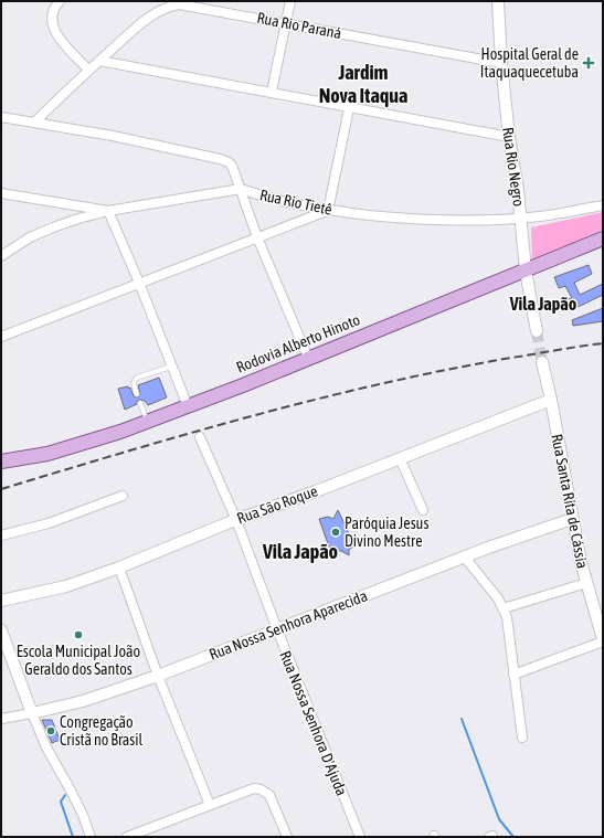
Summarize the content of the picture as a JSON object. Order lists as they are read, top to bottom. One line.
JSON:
{"streets":{"main road":["Rodovia Alberto Hinoto"],"street":["Rua Rio Paraná","Rua Rio Negro","Rua Rio Tietê","Rua Santa Rita de Cássia","Rua São Roque","Rua Nossa Senhora Aparecida","Rua Nossa Senhora D'Ajuda"]},"crossings":[["Rua Rio Paraná","Rua Rio Negro"],["Rua Rio Negro","Rua Rio Tietê"],["Rua Rio Negro","Rodovia Alberto Hinoto"],["Rua Santa Rita de Cássia","Rua São Roque"],["Rua Santa Rita de Cássia","Rua Nossa Senhora Aparecida"],["Rua São Roque","Rua Nossa Senhora D'Ajuda"],["Rua Nossa Senhora Aparecida","Rua Nossa Senhora D'Ajuda"]],"districts":["Jardim Nova Itaqua","Vila Japão","Vila Japão"],"places":{"health":["Hospital Geral de Itaquaquecetuba"],"other":["Paróquia Jesus Divino Mestre","Escola Municipal João Geraldo dos Santos","Congregação Cristã no Brasil"]}}
